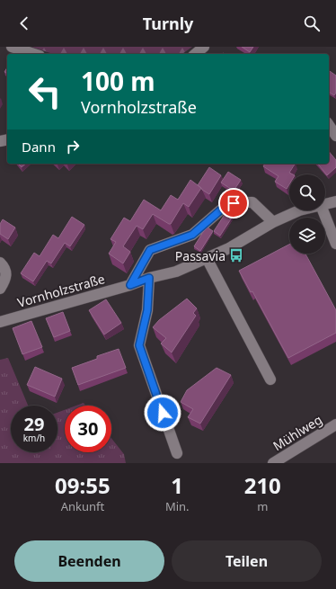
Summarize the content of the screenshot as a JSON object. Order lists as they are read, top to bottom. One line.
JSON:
{"streets":{"street":["Vornholzstraße","Mühlweg"]},"places":{"bus stop":["Passavia"]},"page":{"header":"Turnly","turn":["100 m","Vornholzstraße"],"then":"Dann","speed":"29 km/h","limit":"30","eta":["09:55","Ankunft","1","Min.","210","m"],"buttons":["Beenden","Teilen"]}}
